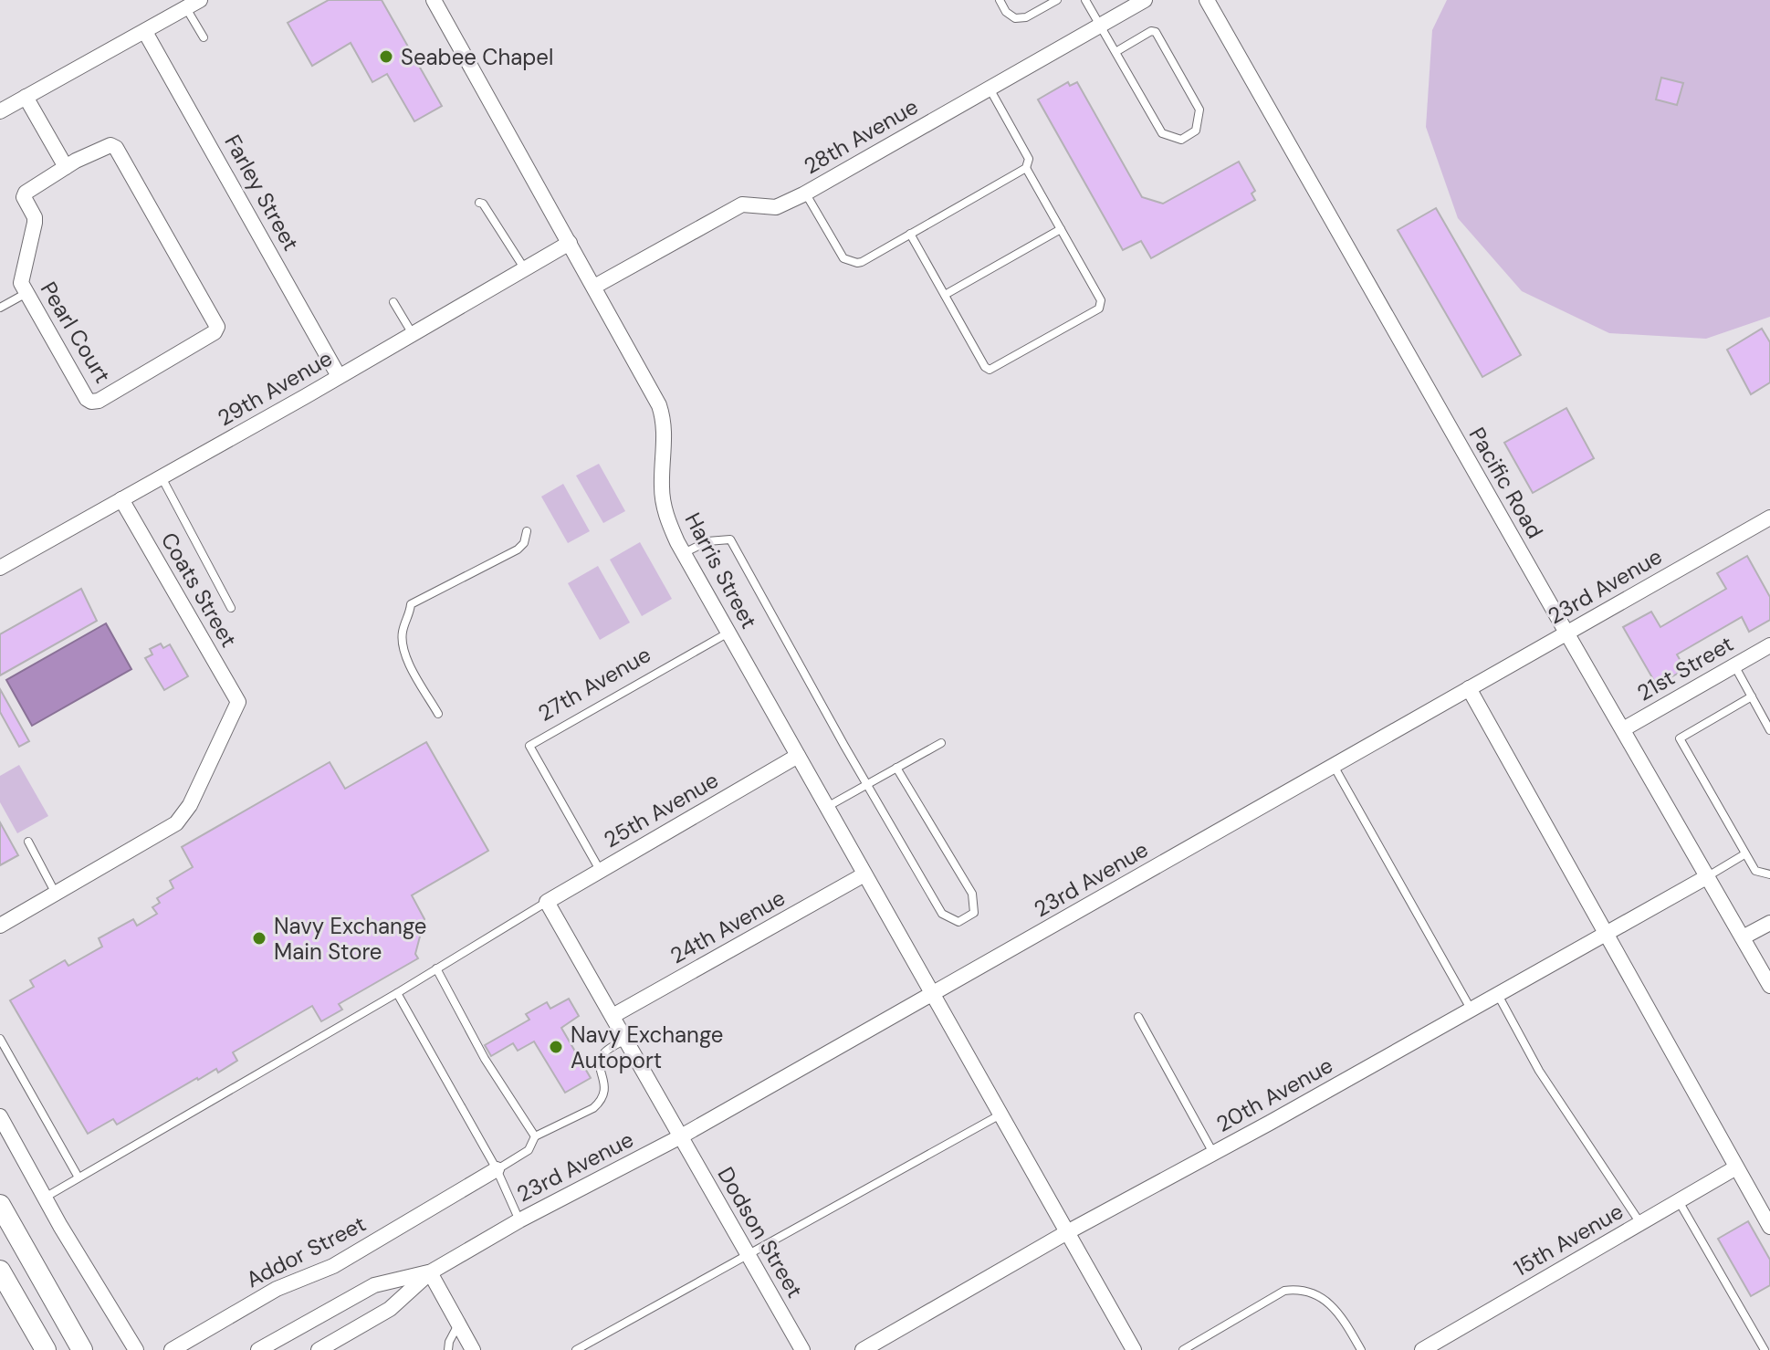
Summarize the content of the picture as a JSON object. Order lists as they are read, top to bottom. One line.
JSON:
{"streets":{"street":["28th Avenue","Farley Street","Pearl Court","29th Avenue","Pacific Road","Harris Street","23rd Avenue","Coats Street","21st Street","25th Avenue","24th Avenue","20th Avenue","Dodson Street","15th Avenue","Addor Street"],"lane":["27th Avenue"]},"crossings":[["28th Avenue","Harris Street"],["Farley Street","29th Avenue"],["29th Avenue","Harris Street"],["29th Avenue","Coats Street"],["Pacific Road","23rd Avenue"],["Pacific Road","21st Street"],["Pacific Road","20th Avenue"],["Harris Street","23rd Avenue"],["Harris Street","27th Avenue"],["Harris Street","25th Avenue"],["Harris Street","24th Avenue"],["Harris Street","20th Avenue"],["23rd Avenue","Dodson Street"],["27th Avenue","25th Avenue"],["25th Avenue","Dodson Street"],["24th Avenue","Dodson Street"]],"places":["Seabee Chapel","Navy Exchange Main Store","Navy Exchange Autoport"]}
